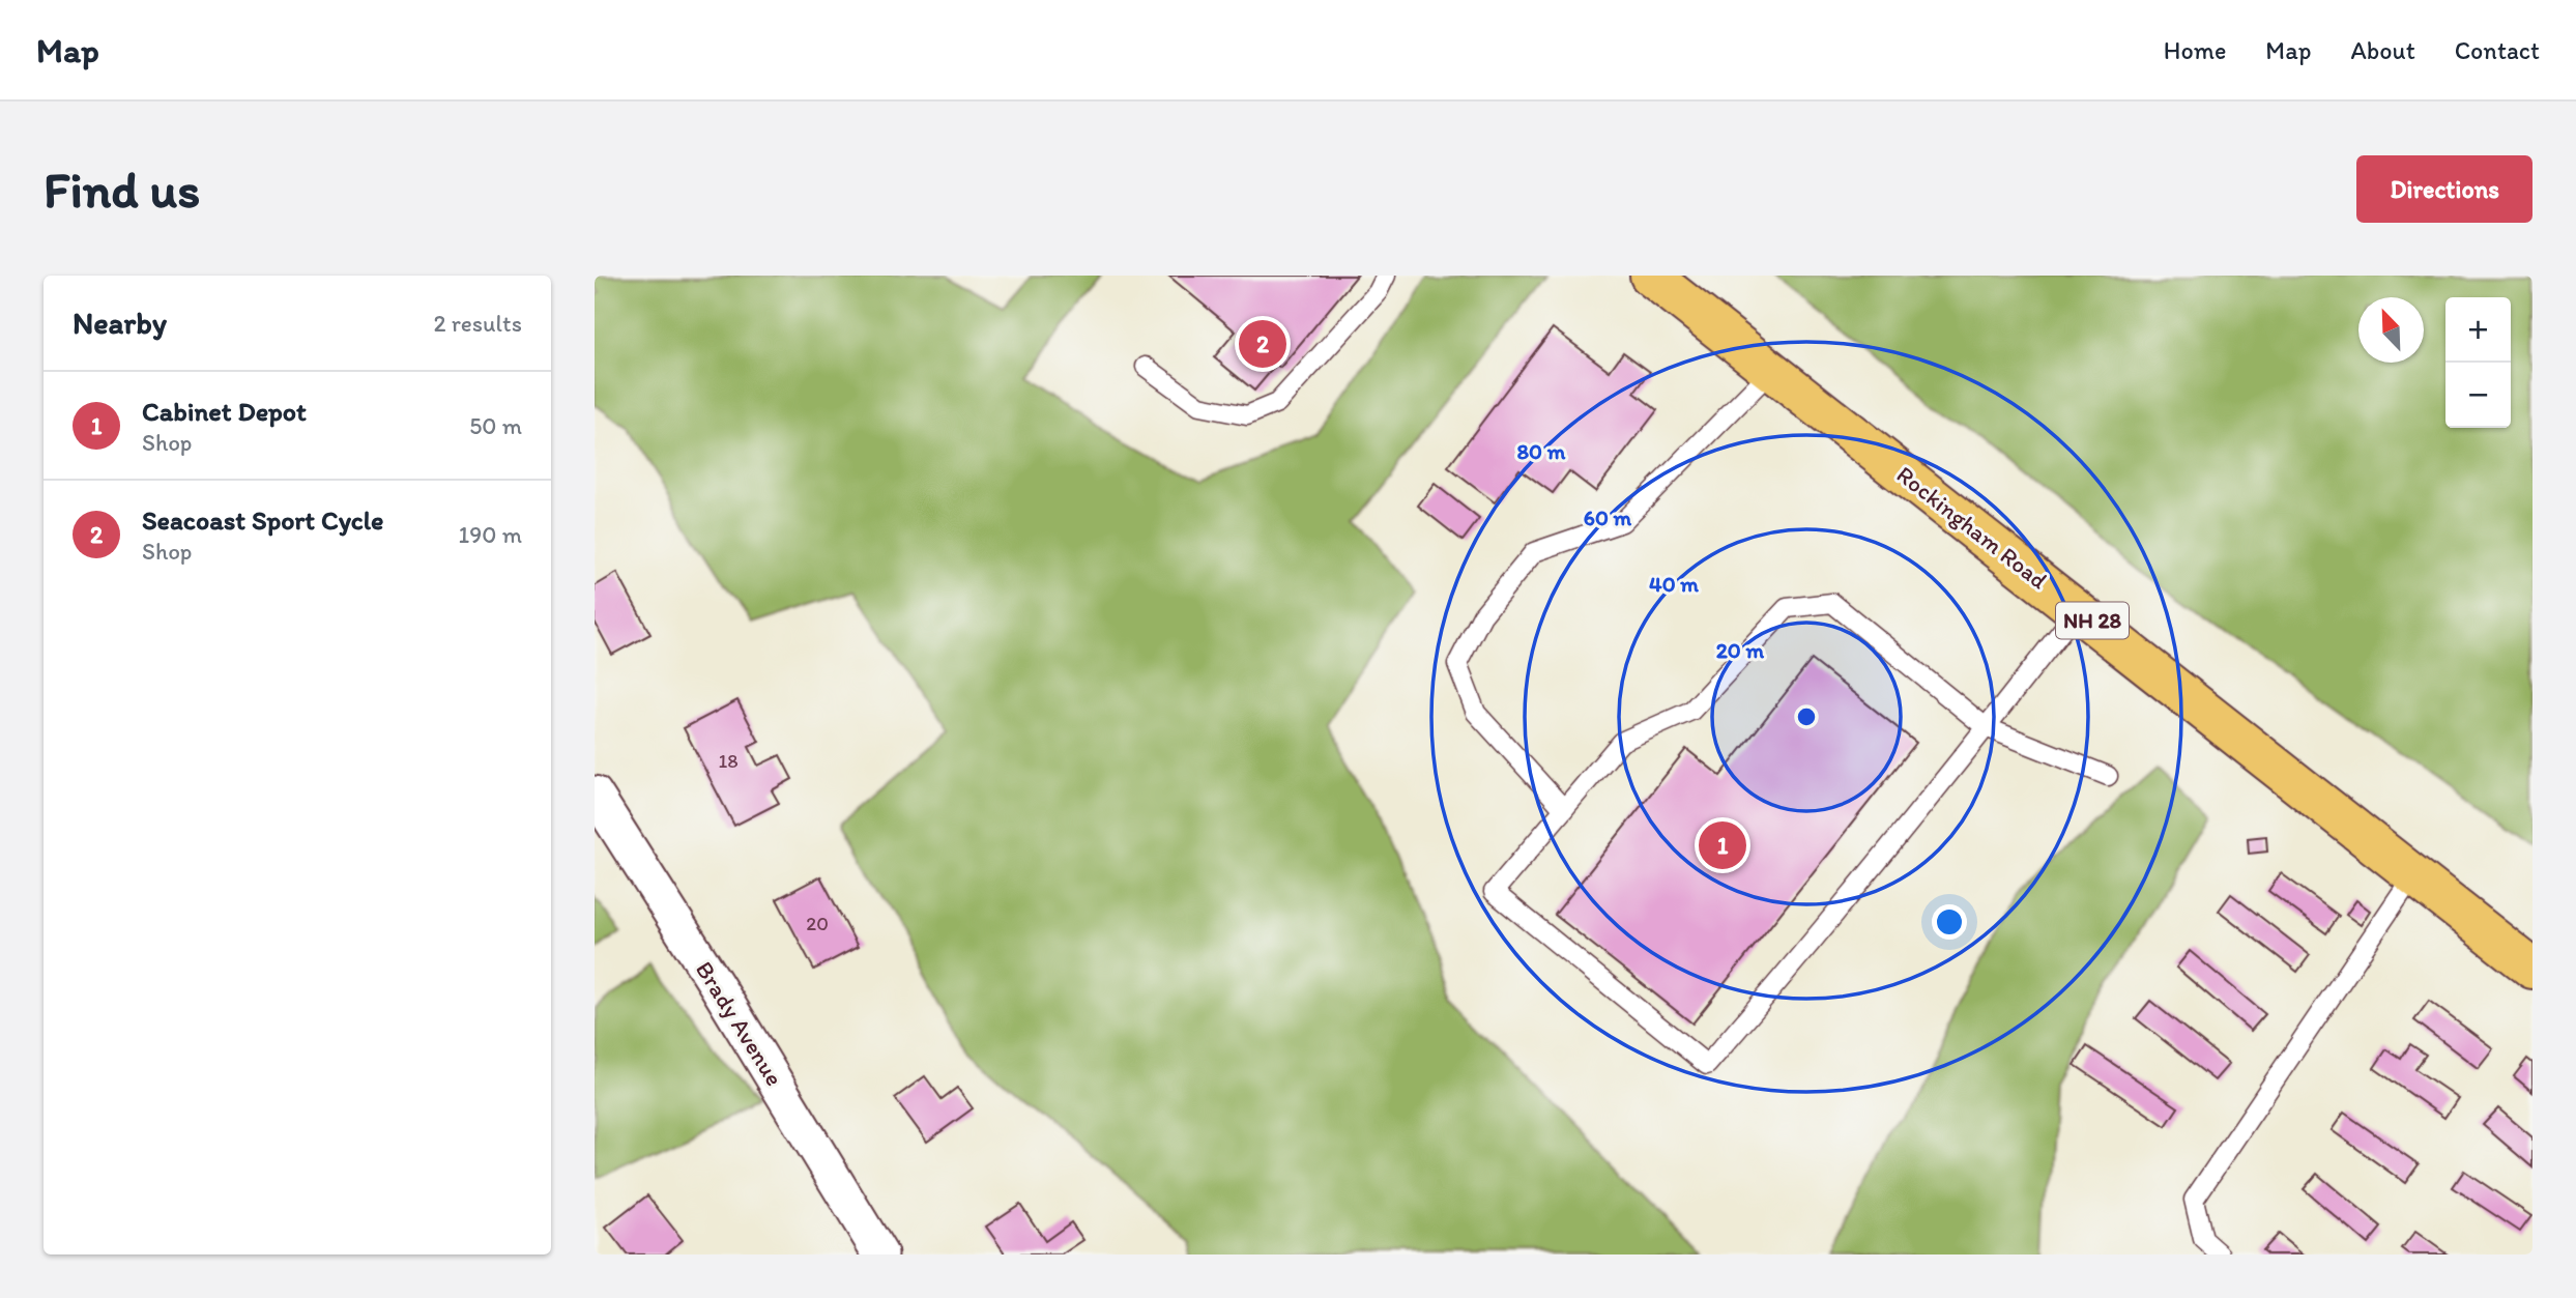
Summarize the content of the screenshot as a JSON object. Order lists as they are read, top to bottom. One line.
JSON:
{"streets":{"main road":["Rockingham Road","NH 28"],"street":["Brady Avenue"]},"house_numbers":["18","20"],"north":"top left","page":{"header":"Map","nav":["Home","Map","About","Contact"],"buttons":"Directions","title":"Find us","heading":["Nearby","2 results"],"map_buttons":["+","−"],"pins":["2","1"],"list":[{"mark":"1","name":"Cabinet Depot","note":"Shop","value":"50 m"},{"mark":"2","name":"Seacoast Sport Cycle","note":"Shop","value":"190 m"}]},"rings":["80 m","60 m","40 m","20 m"]}
